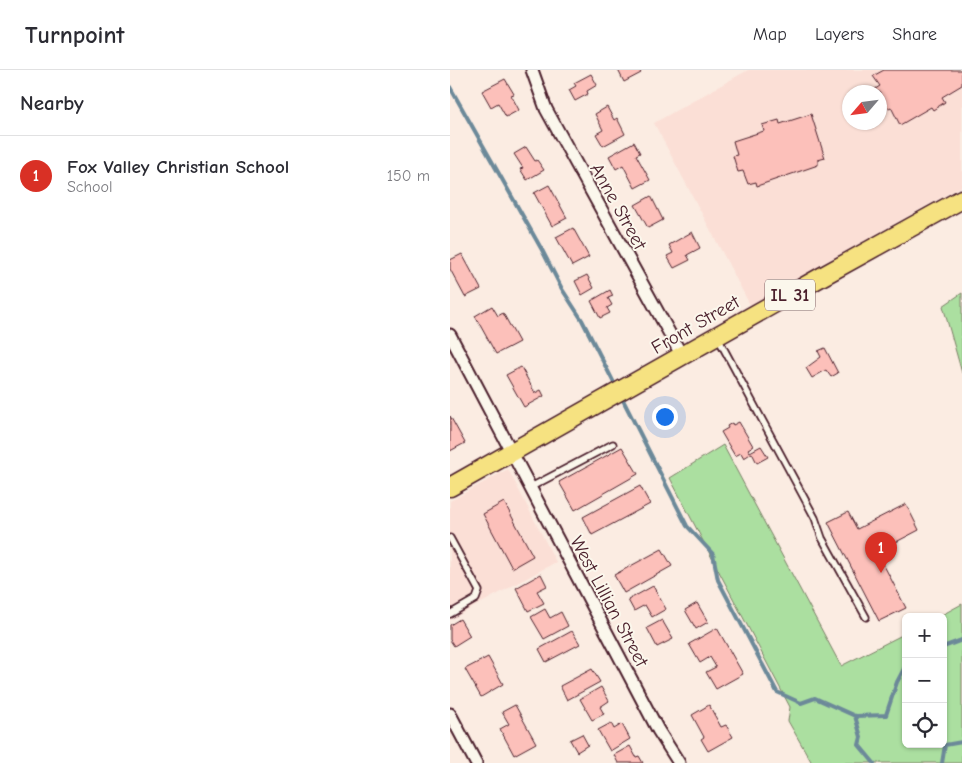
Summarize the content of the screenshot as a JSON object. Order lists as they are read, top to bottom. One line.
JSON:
{"streets":{"main road":["IL 31","Front Street"],"street":["Anne Street","West Lillian Street"]},"crossings":[["Anne Street","Front Street"],["Front Street","West Lillian Street"]],"north":"bottom left","page":{"header":"Turnpoint","nav":["Map","Layers","Share"],"heading":"Nearby","list":[{"mark":"1","name":"Fox Valley Christian School","note":"School","value":"150 m"}],"pins":"1","map_buttons":["+","−"]}}
